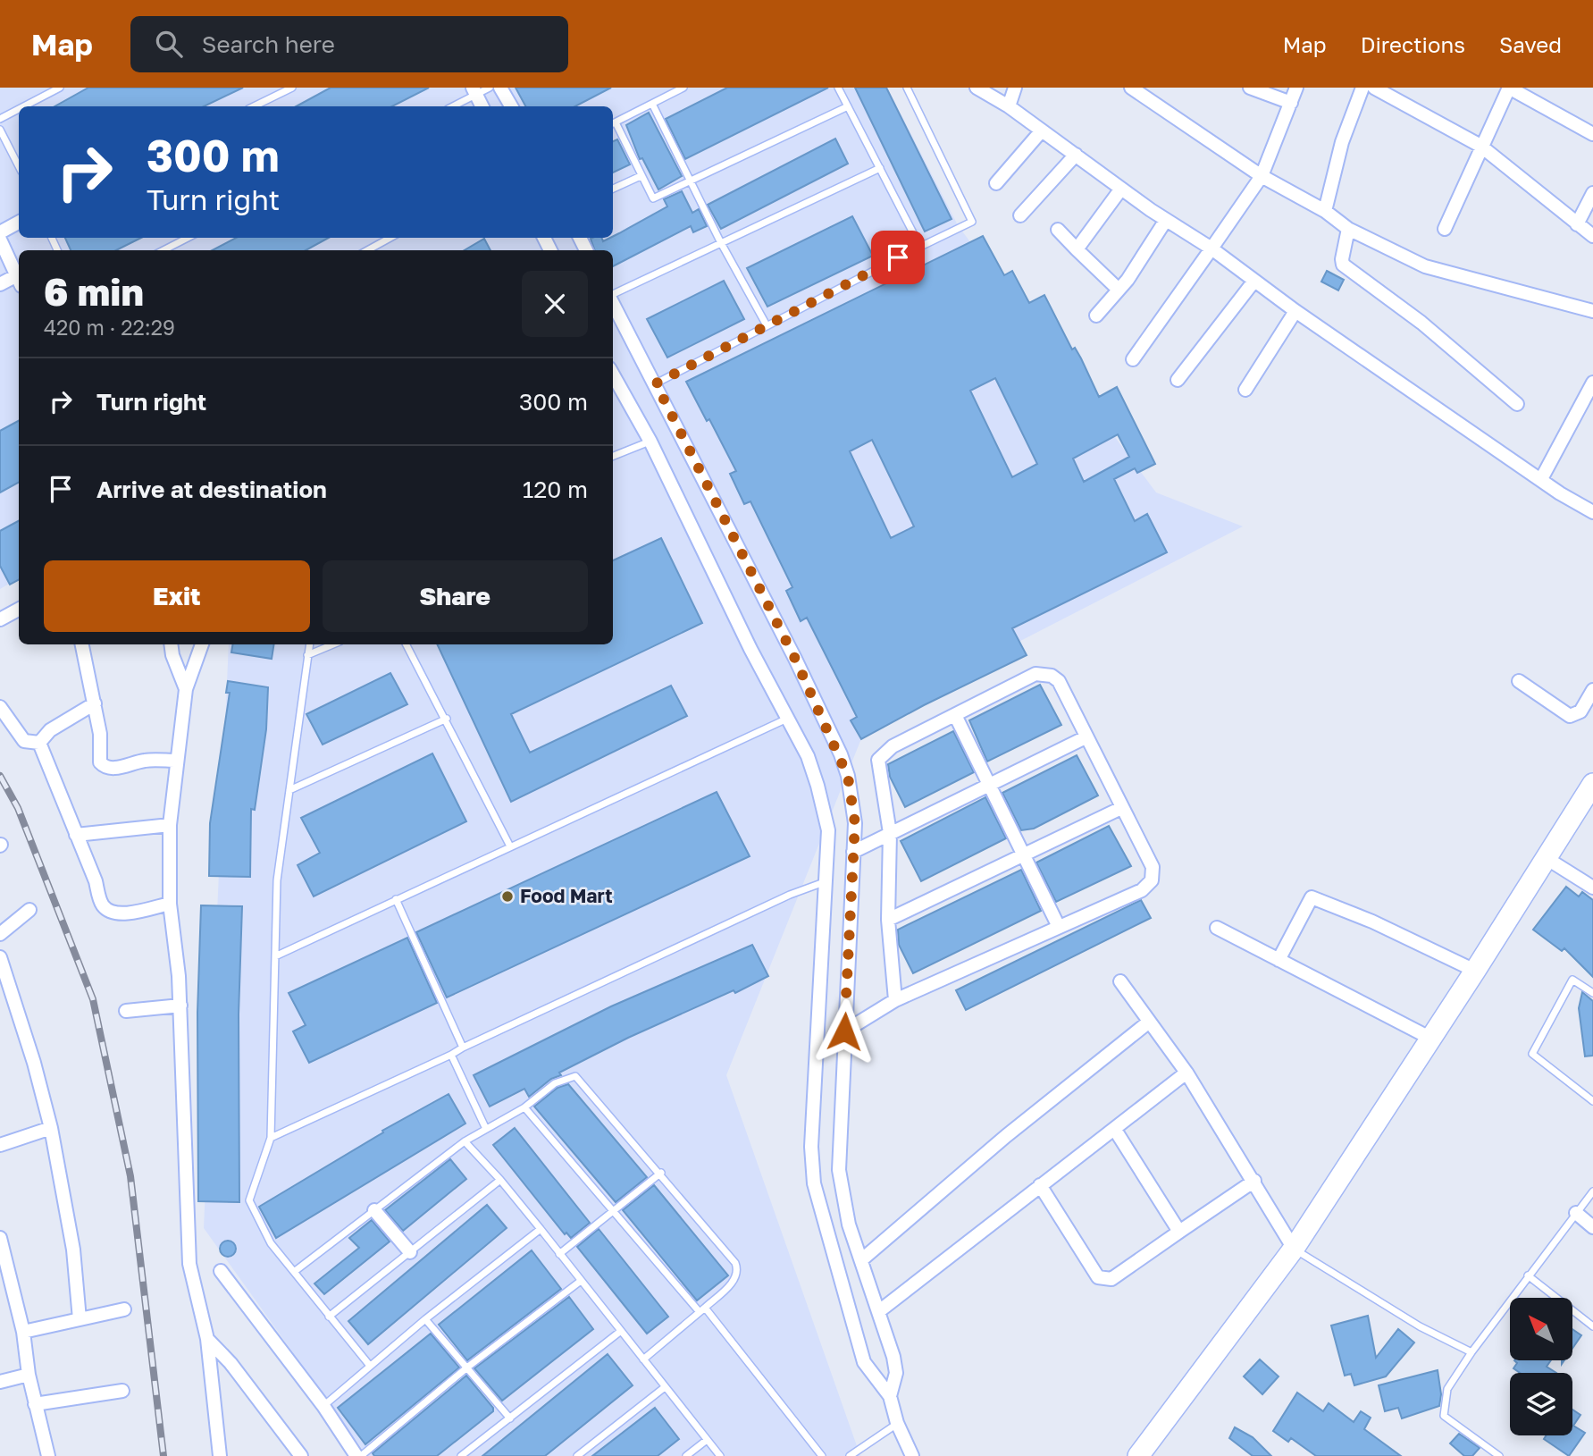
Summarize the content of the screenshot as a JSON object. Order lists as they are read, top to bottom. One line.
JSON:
{"places":["Food Mart"],"north":"top left","page":{"header":"Map","search":"Search here","nav":["Map","Directions","Saved"],"turn":["300 m","Turn right"],"heading":["6 min","420 m · 22:29"],"list":[{"name":"Turn right","value":"300 m"},{"name":"Arrive at destination","value":"120 m"}],"buttons":["Exit","Share"]}}
